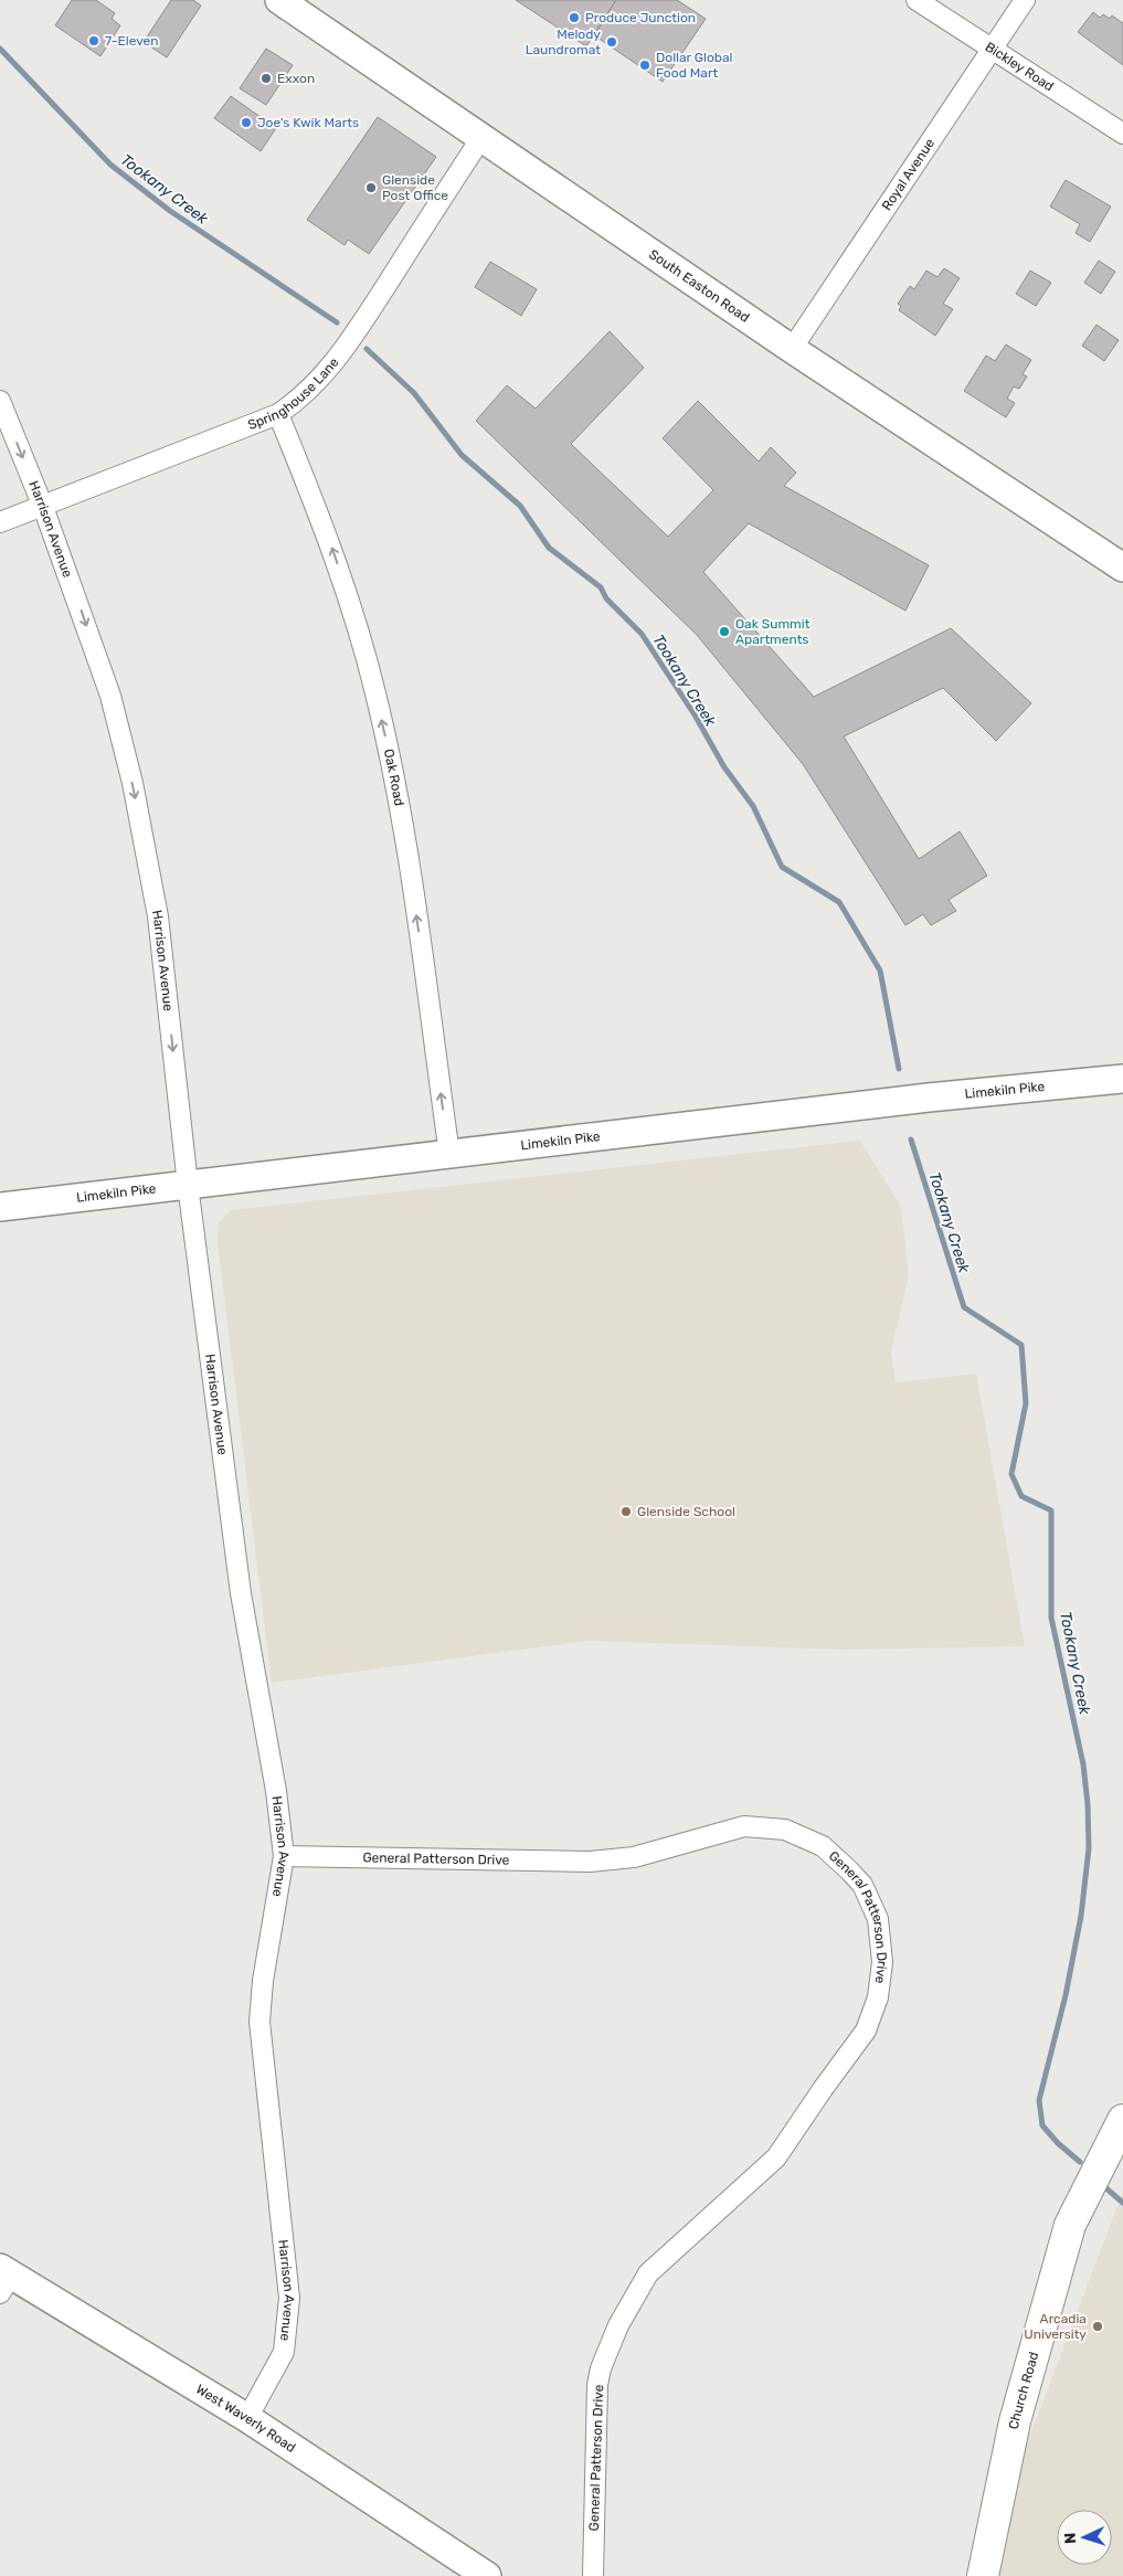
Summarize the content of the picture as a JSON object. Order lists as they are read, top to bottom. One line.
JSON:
{"streets":{"main road":["South Easton Road","Limekiln Pike","Church Road","West Waverly Road"],"street":["Bickley Road","Royal Avenue","Springhouse Lane","Harrison Avenue","Oak Road","General Patterson Drive"]},"crossings":[["Bickley Road","Royal Avenue"],["Royal Avenue","South Easton Road"],["South Easton Road","Springhouse Lane"],["Springhouse Lane","Harrison Avenue"],["Springhouse Lane","Oak Road"],["Harrison Avenue","Limekiln Pike"],["Harrison Avenue","General Patterson Drive"],["Harrison Avenue","West Waverly Road"],["Oak Road","Limekiln Pike"]],"one_way":["Harrison Avenue","Oak Road"],"water":["Tookany Creek"],"places":["Produce Junction","7-Eleven","Melody Laundromat","Dollar Global Food Mart","Exxon","Joe's Kwik Marts","Glenside Post Office","Oak Summit Apartments","Glenside School","Arcadia University"],"north":"left"}
